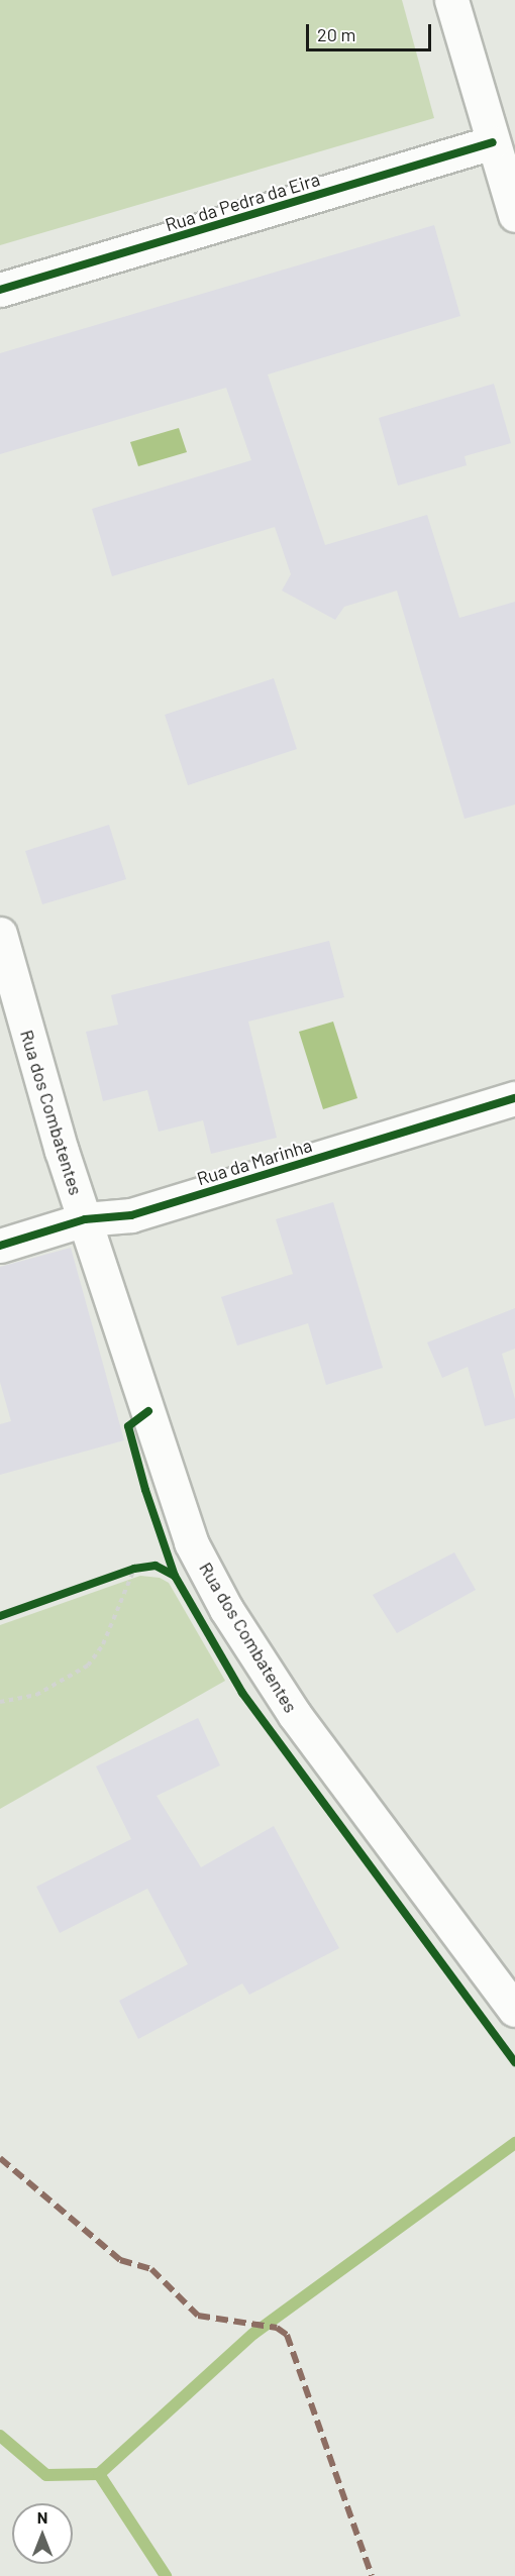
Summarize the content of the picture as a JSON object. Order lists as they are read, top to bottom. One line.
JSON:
{"streets":{"street":["Rua da Pedra da Eira","Rua dos Combatentes","Rua da Marinha"]},"crossings":[["Rua dos Combatentes","Rua da Marinha"]],"scale_bar":"20 m","north":"top"}
